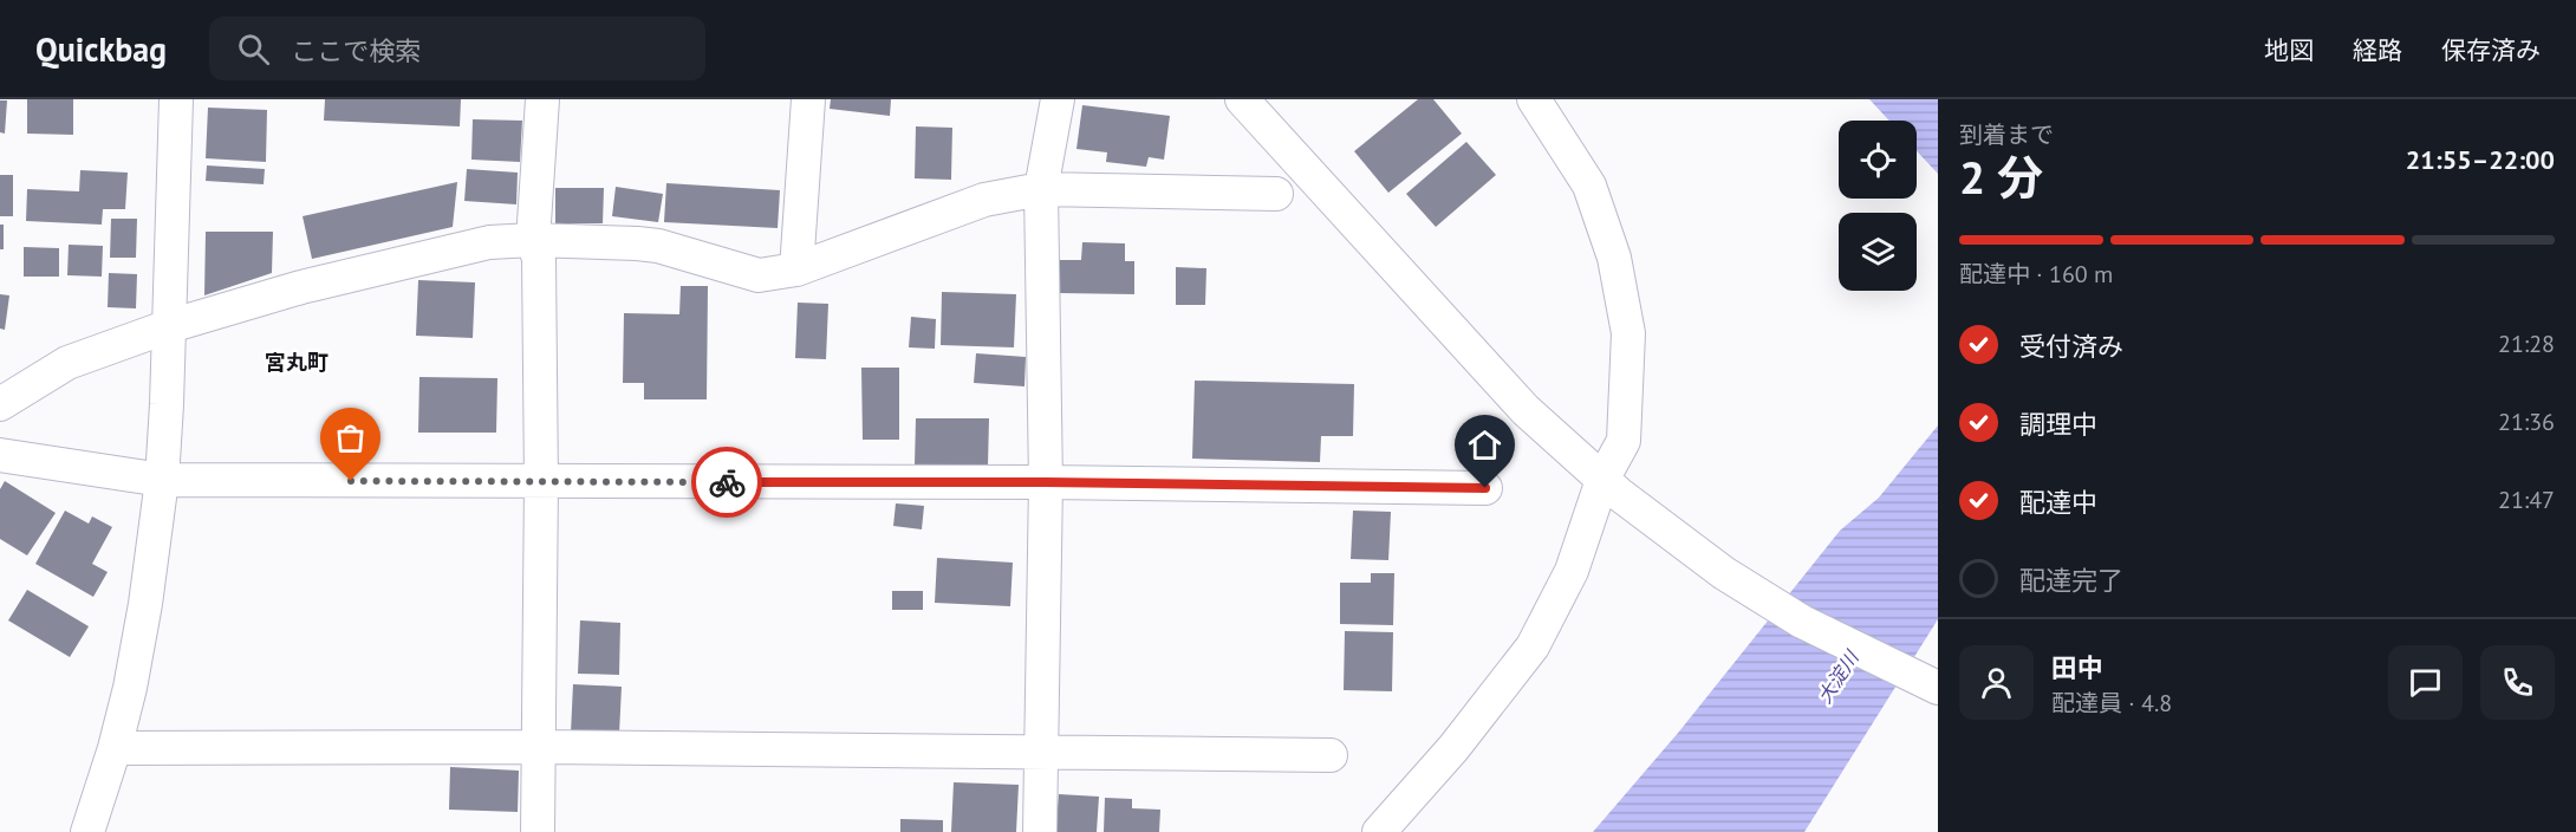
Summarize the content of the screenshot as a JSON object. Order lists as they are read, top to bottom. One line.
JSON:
{"districts":["宮丸町"],"water":["大淀川"],"page":{"header":"Quickbag","search":"ここで検索","nav":["地図","経路","保存済み"],"heading":["2 分","到着まで","21:55–22:00"],"panel":["田中","配達員 · 4.8"],"bar":"配達中 · 160 m","list":[["受付済み","21:28"],["調理中","21:36"],["配達中","21:47"],"配達完了"]}}
